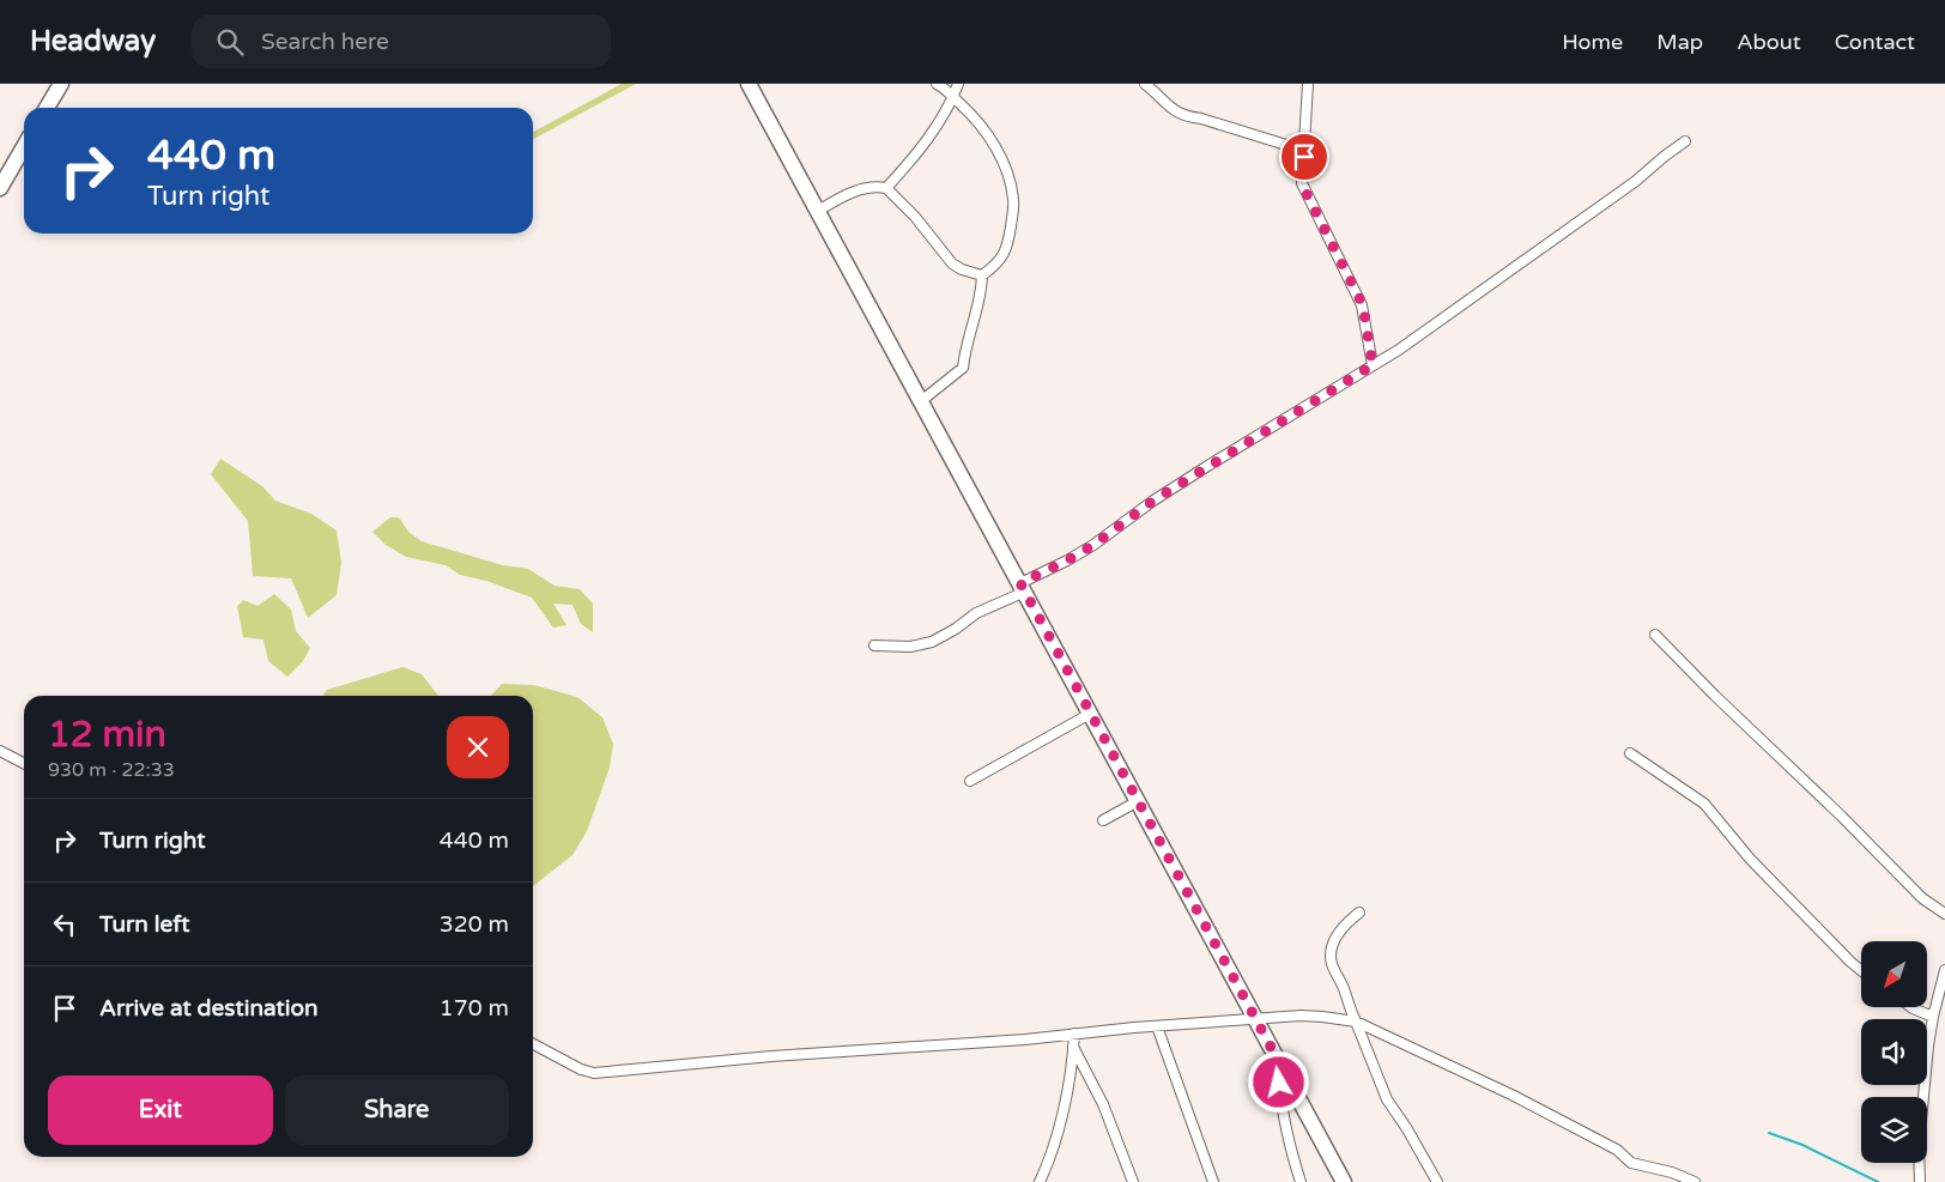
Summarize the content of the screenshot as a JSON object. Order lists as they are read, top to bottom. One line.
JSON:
{"north":"bottom left","page":{"header":"Headway","search":"Search here","nav":["Home","Map","About","Contact"],"turn":["440 m","Turn right"],"heading":["12 min","930 m · 22:33"],"list":[{"name":"Turn right","value":"440 m"},{"name":"Turn left","value":"320 m"},{"name":"Arrive at destination","value":"170 m"}],"buttons":["Exit","Share"]}}
